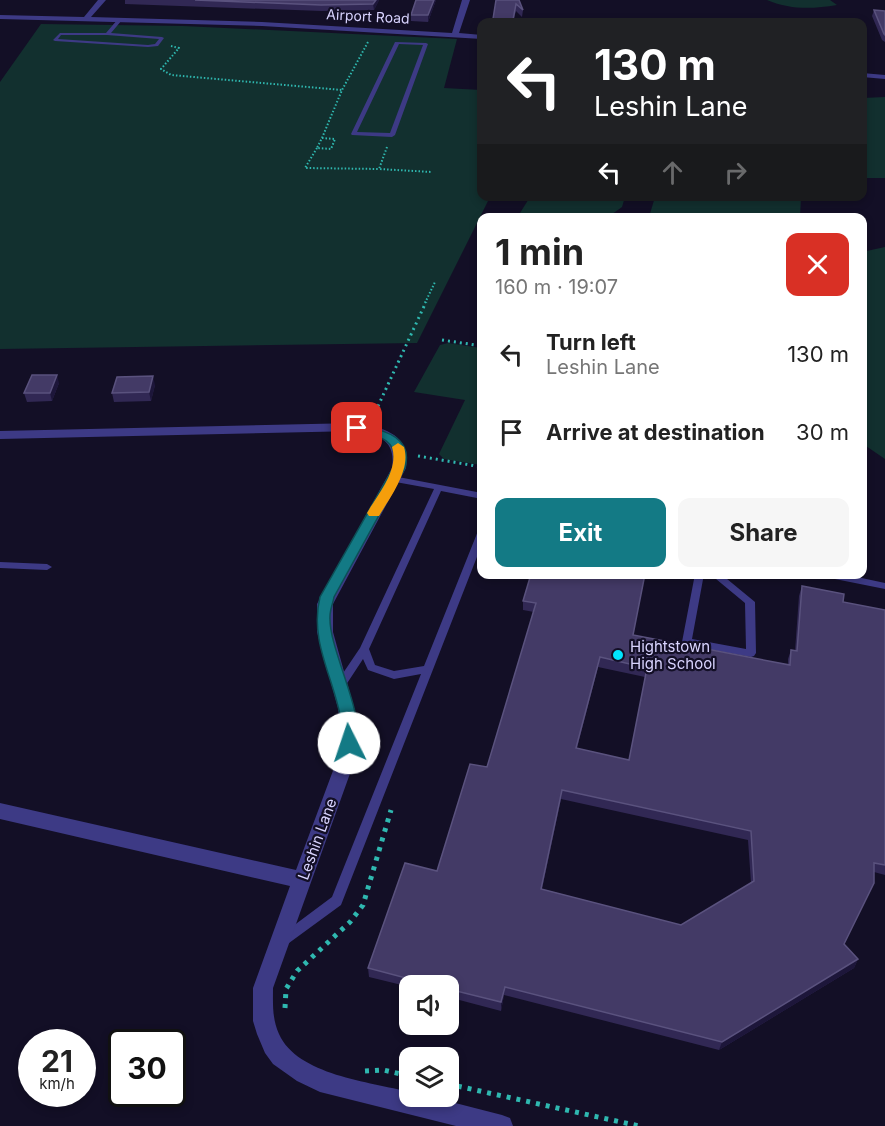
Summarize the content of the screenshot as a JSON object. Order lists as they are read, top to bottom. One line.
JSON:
{"streets":{"street":["Airport Road","Leshin Lane"]},"places":["Hightstown High School"],"page":{"turn":["130 m","Leshin Lane"],"heading":["1 min","160 m · 19:07"],"list":[{"name":"Turn left","note":"Leshin Lane","value":"130 m"},{"name":"Arrive at destination","value":"30 m"}],"buttons":["Exit","Share"],"speed":"21 km/h","limit":"30"}}
